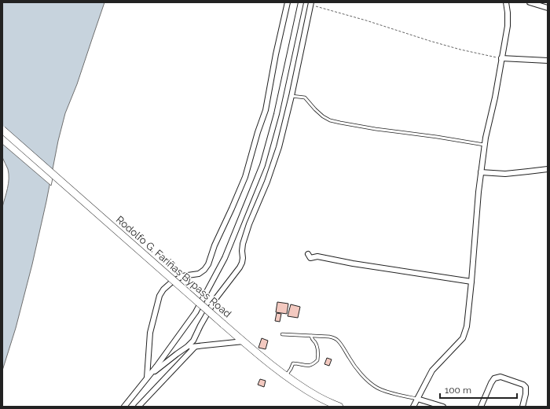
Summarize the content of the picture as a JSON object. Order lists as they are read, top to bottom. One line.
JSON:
{"streets":{"main road":["Rodolfo G. Fariñas Bypass Road"]},"scale_bar":"100 m"}
